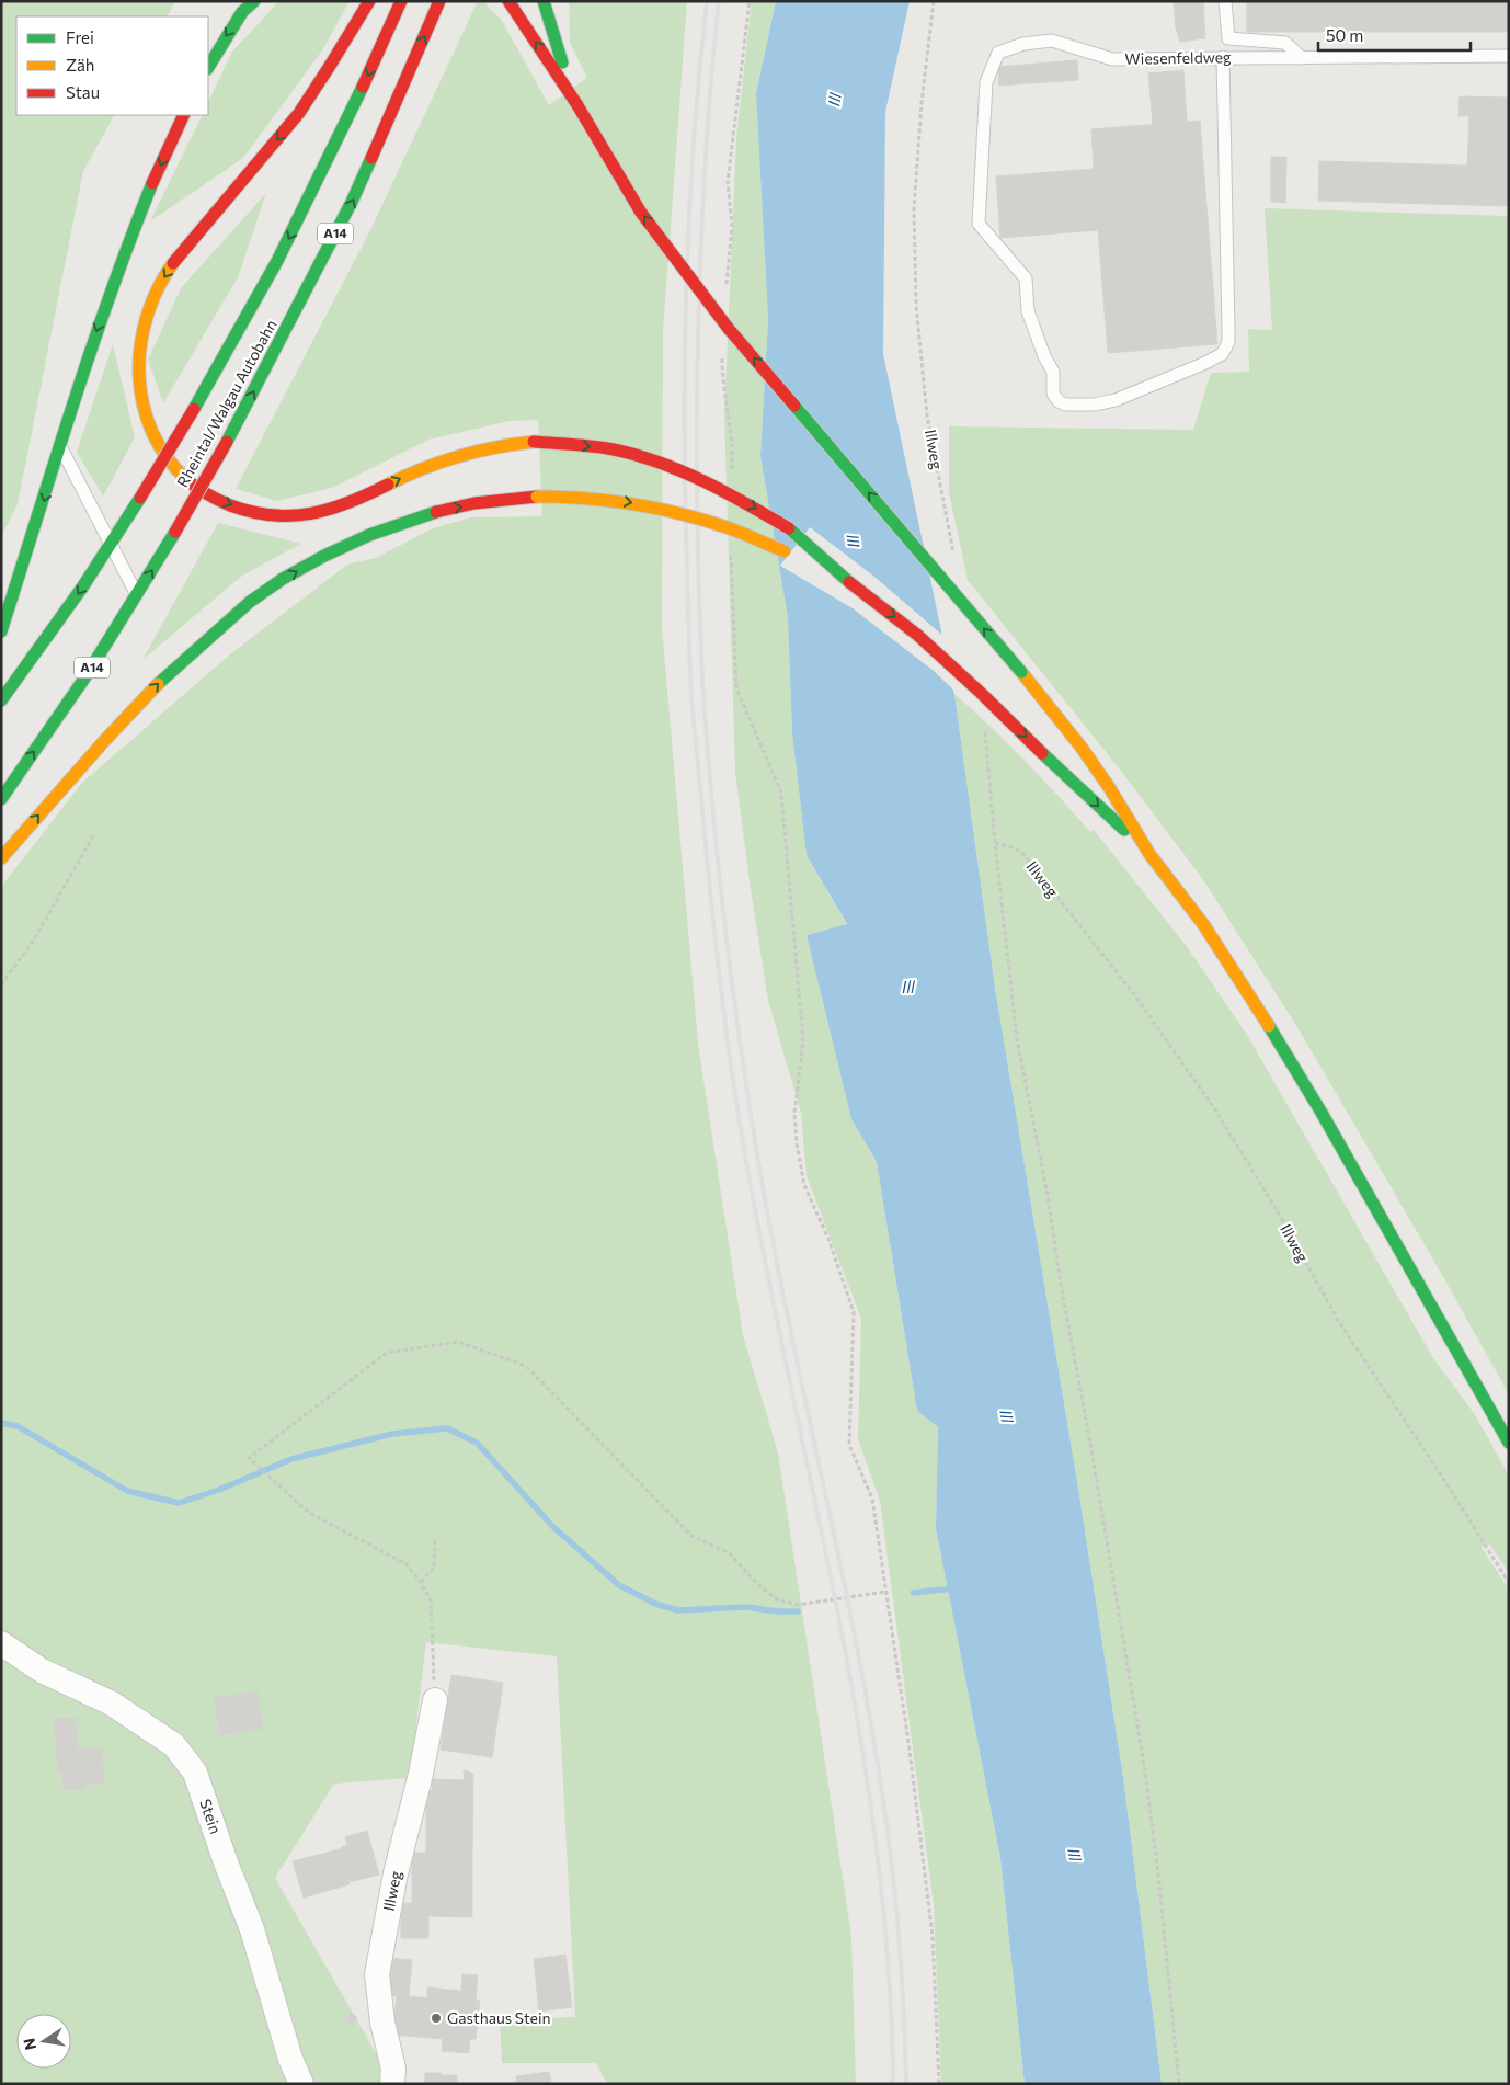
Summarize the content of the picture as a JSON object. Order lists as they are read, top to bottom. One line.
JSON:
{"streets":{"highway":["A14","Rheintal/Walgau Autobahn"],"street":["Illweg","Stein"],"lane":["Wiesenfeldweg"]},"water":["Ill"],"places":["Gasthaus Stein"],"legend":["Frei","Zäh","Stau"],"scale_bar":"50 m","north":"left"}
